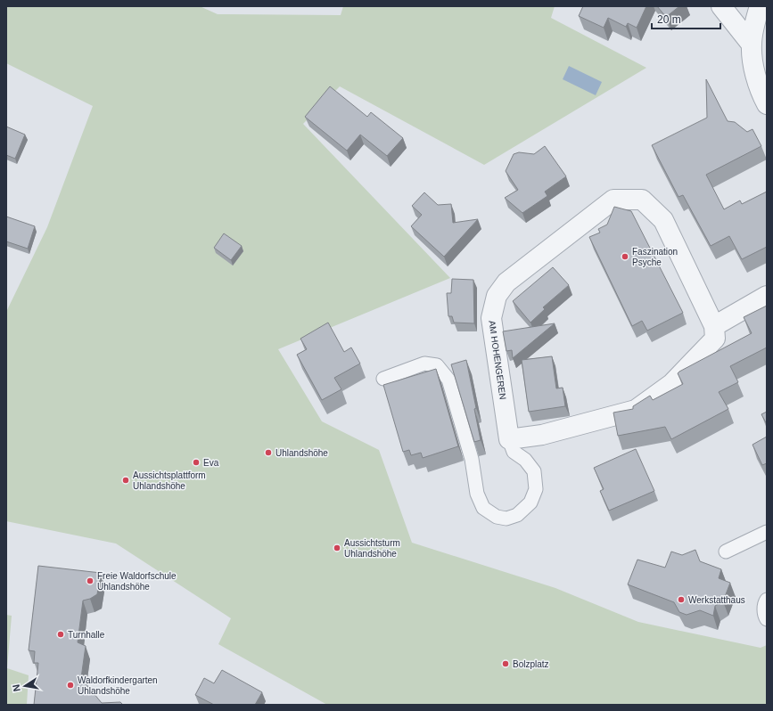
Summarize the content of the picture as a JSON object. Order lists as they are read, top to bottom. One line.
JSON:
{"streets":{"street":["AM HOHENGEREN"]},"places":["Faszination Psyche","Uhlandshöhe","Eva","Aussichtsplattform Uhlandshöhe","Aussichtsturm Uhlandshöhe","Freie Waldorfschule Uhlandshöhe","Werkstatthaus","Turnhalle","Bolzplatz","Waldorfkindergarten Uhlandshöhe"],"scale_bar":"20 m","north":"left"}
